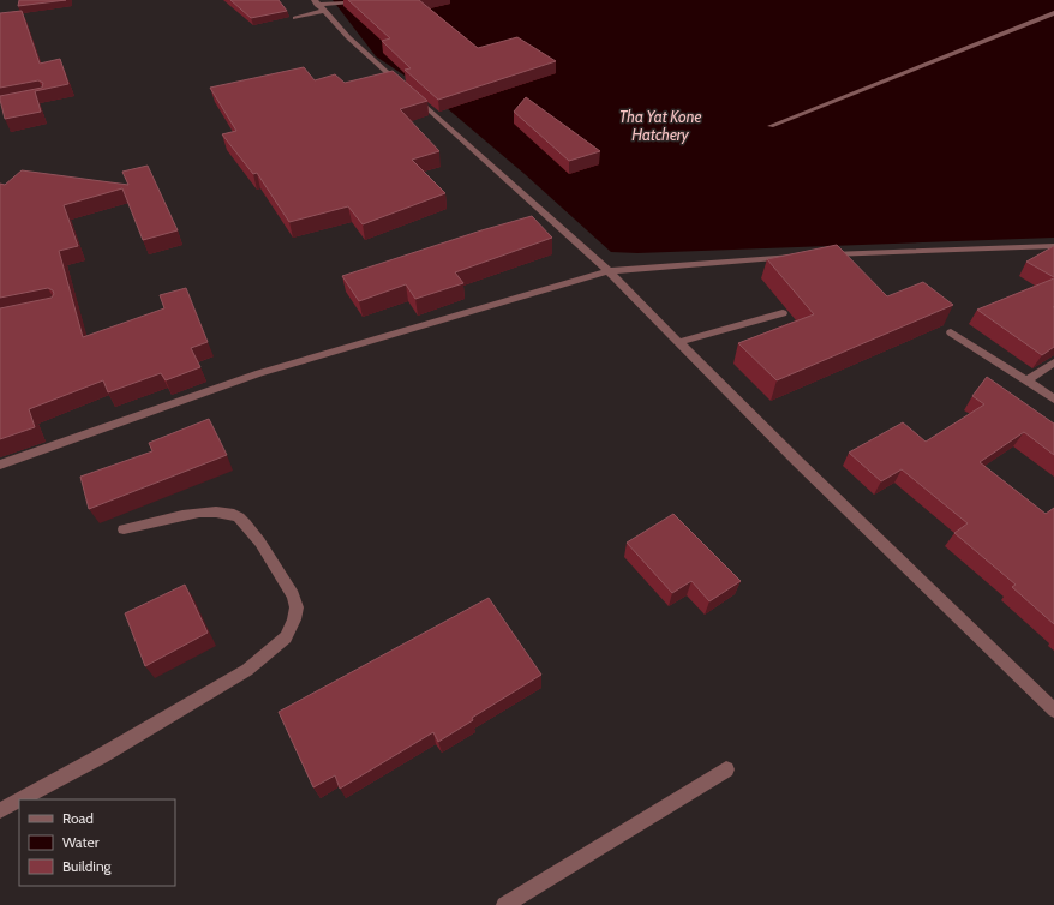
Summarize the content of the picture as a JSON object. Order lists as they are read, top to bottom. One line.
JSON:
{"water":["Tha Yat Kone Hatchery"],"legend":["Road","Water","Building"]}
